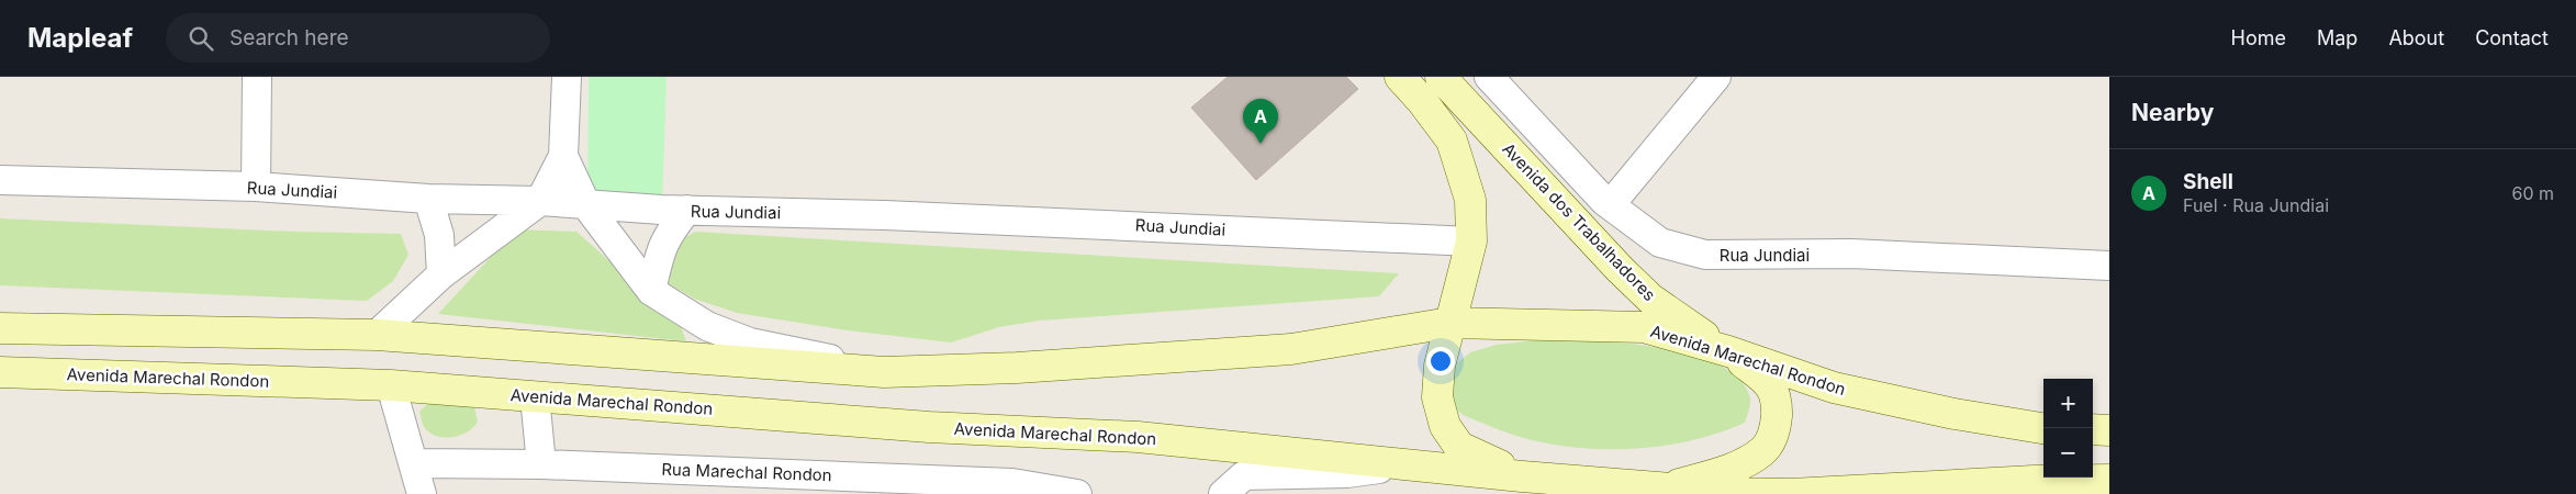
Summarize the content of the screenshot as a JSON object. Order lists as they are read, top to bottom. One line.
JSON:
{"streets":{"main road":["Avenida dos Trabalhadores","Avenida Marechal Rondon"],"street":["Rua Jundiai","Rua Marechal Rondon"]},"crossings":[["Avenida dos Trabalhadores","Avenida Marechal Rondon"]],"page":{"header":"Mapleaf","search":"Search here","nav":["Home","Map","About","Contact"],"heading":"Nearby","pins":"A","list":[{"mark":"A","name":"Shell","note":"Fuel · Rua Jundiai","value":"60 m"}],"map_buttons":["+","−"]}}
